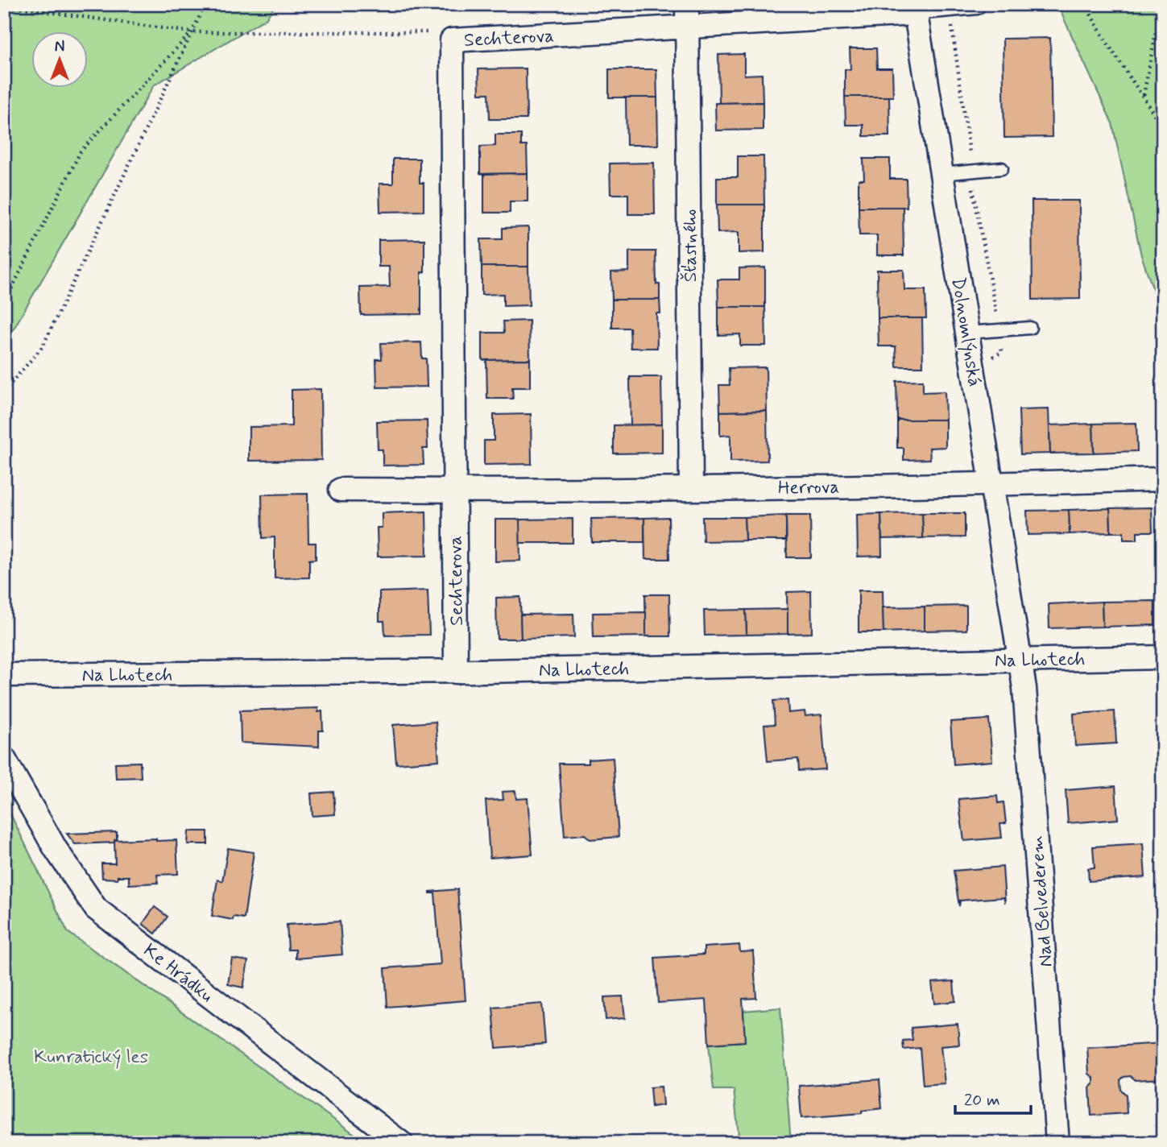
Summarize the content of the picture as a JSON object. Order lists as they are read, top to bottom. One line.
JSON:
{"streets":{"street":["Sechterova","Šťastného","Dolnomlýnská","Herrova","Na Lhotech","Nad Belvederem","Ke Hrádku"]},"crossings":[["Sechterova","Šťastného"],["Sechterova","Dolnomlýnská"],["Sechterova","Herrova"],["Sechterova","Na Lhotech"],["Šťastného","Herrova"],["Dolnomlýnská","Herrova"],["Dolnomlýnská","Na Lhotech"],["Dolnomlýnská","Nad Belvederem"],["Na Lhotech","Nad Belvederem"]],"parks":["Kunratický les"],"scale_bar":"20 m","north":"top"}
